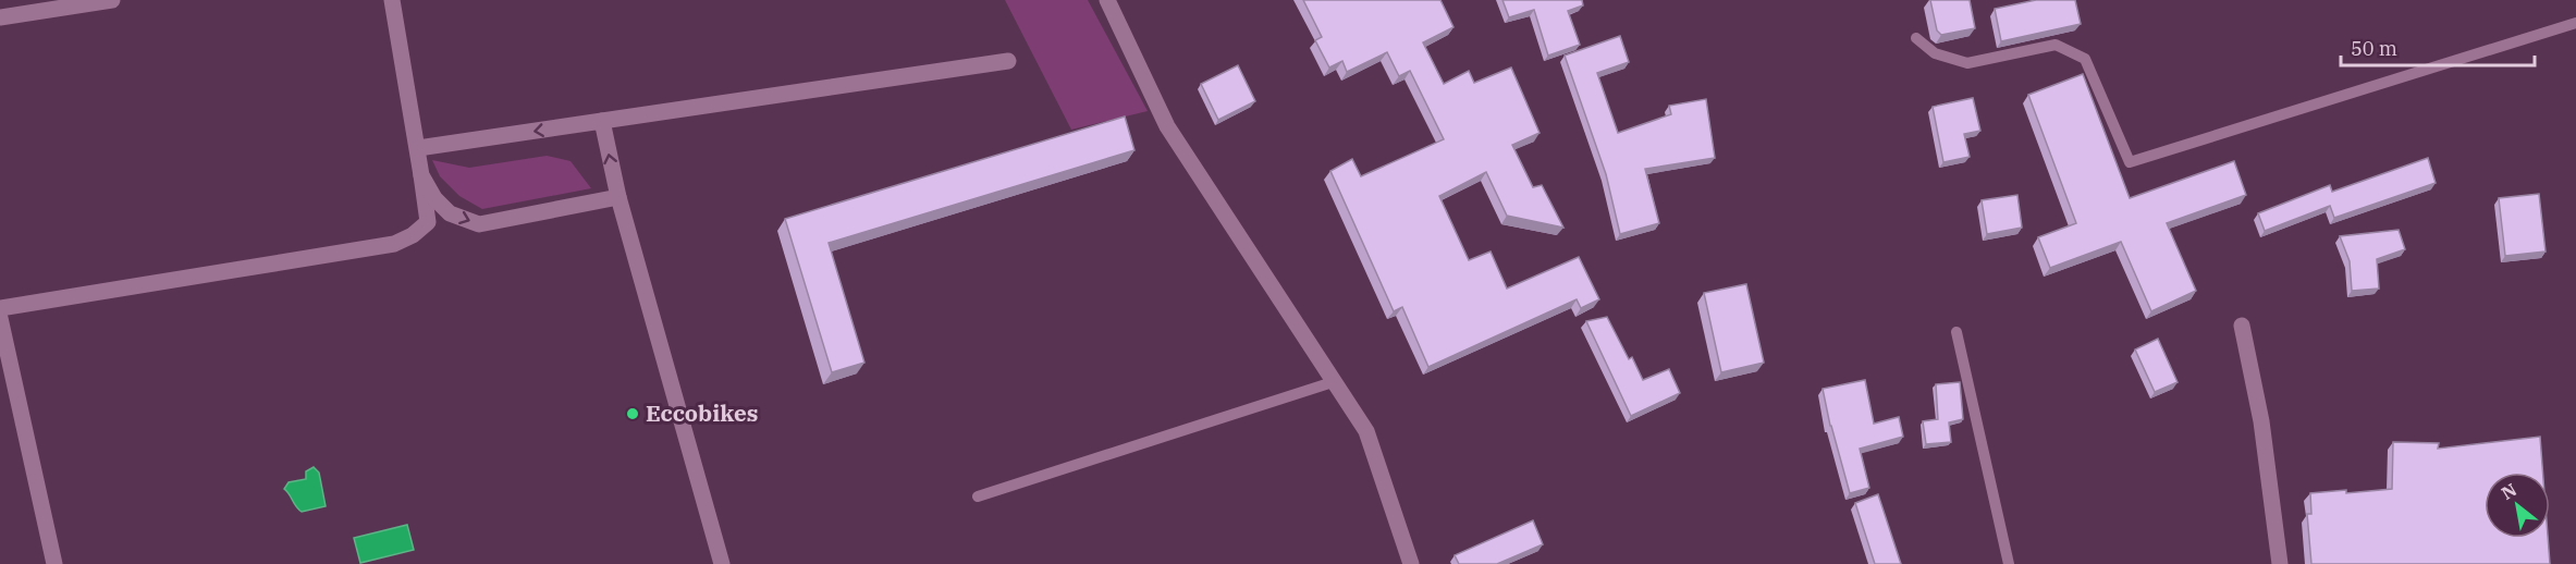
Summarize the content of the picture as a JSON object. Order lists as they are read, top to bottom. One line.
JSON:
{"places":["Eccobikes"],"scale_bar":"50 m","north":"top left"}
